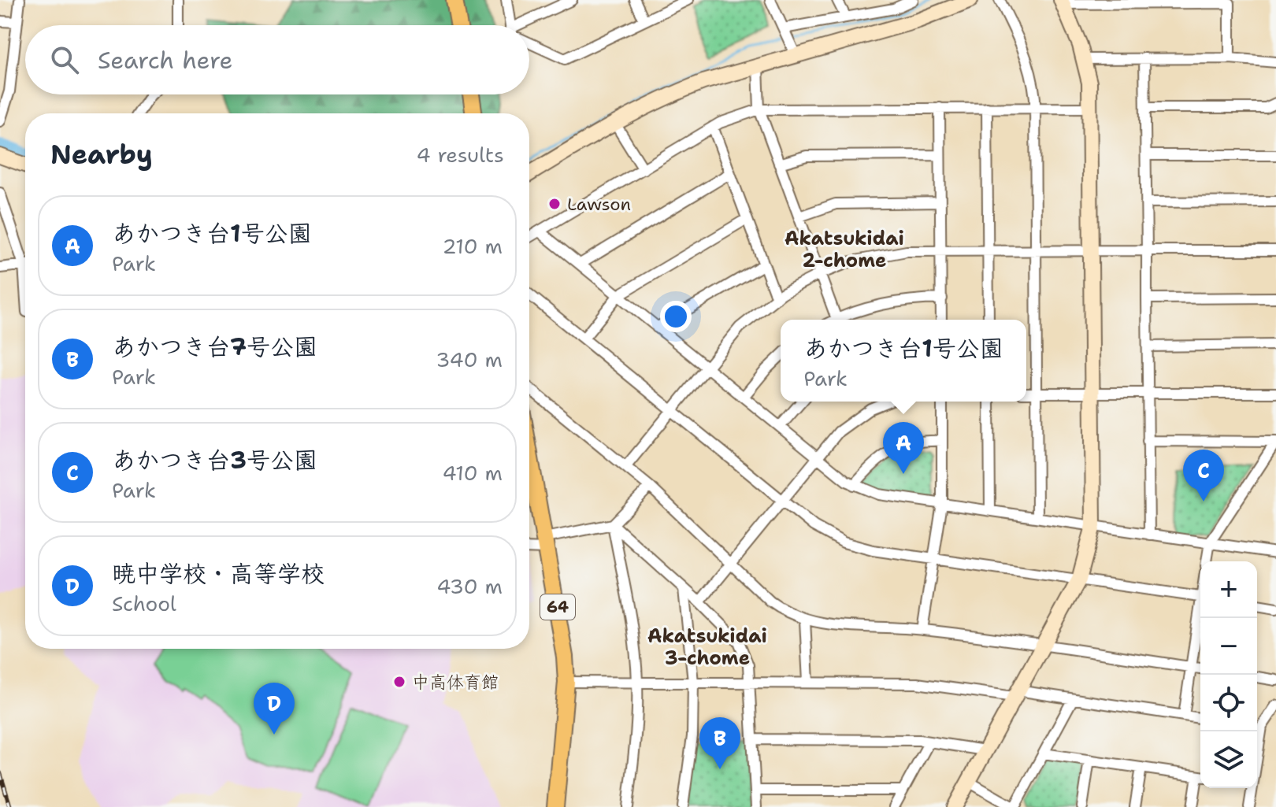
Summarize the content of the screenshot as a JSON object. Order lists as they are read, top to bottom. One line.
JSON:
{"streets":{"main road":["64"]},"districts":["Akatsukidai 2-chome","Akatsukidai 3-chome"],"places":["Lawson","中高体育館"],"page":{"search":"Search here","heading":["Nearby","4 results"],"list":[{"mark":"A","name":"あかつき台1号公園","note":"Park","value":"210 m"},{"mark":"B","name":"あかつき台7号公園","note":"Park","value":"340 m"},{"mark":"C","name":"あかつき台3号公園","note":"Park","value":"410 m"},{"mark":"D","name":"暁中学校・高等学校","note":"School","value":"430 m"}],"popup":["あかつき台1号公園","Park"],"pins":["A","C","D","B"],"map_buttons":["+","−"]}}
